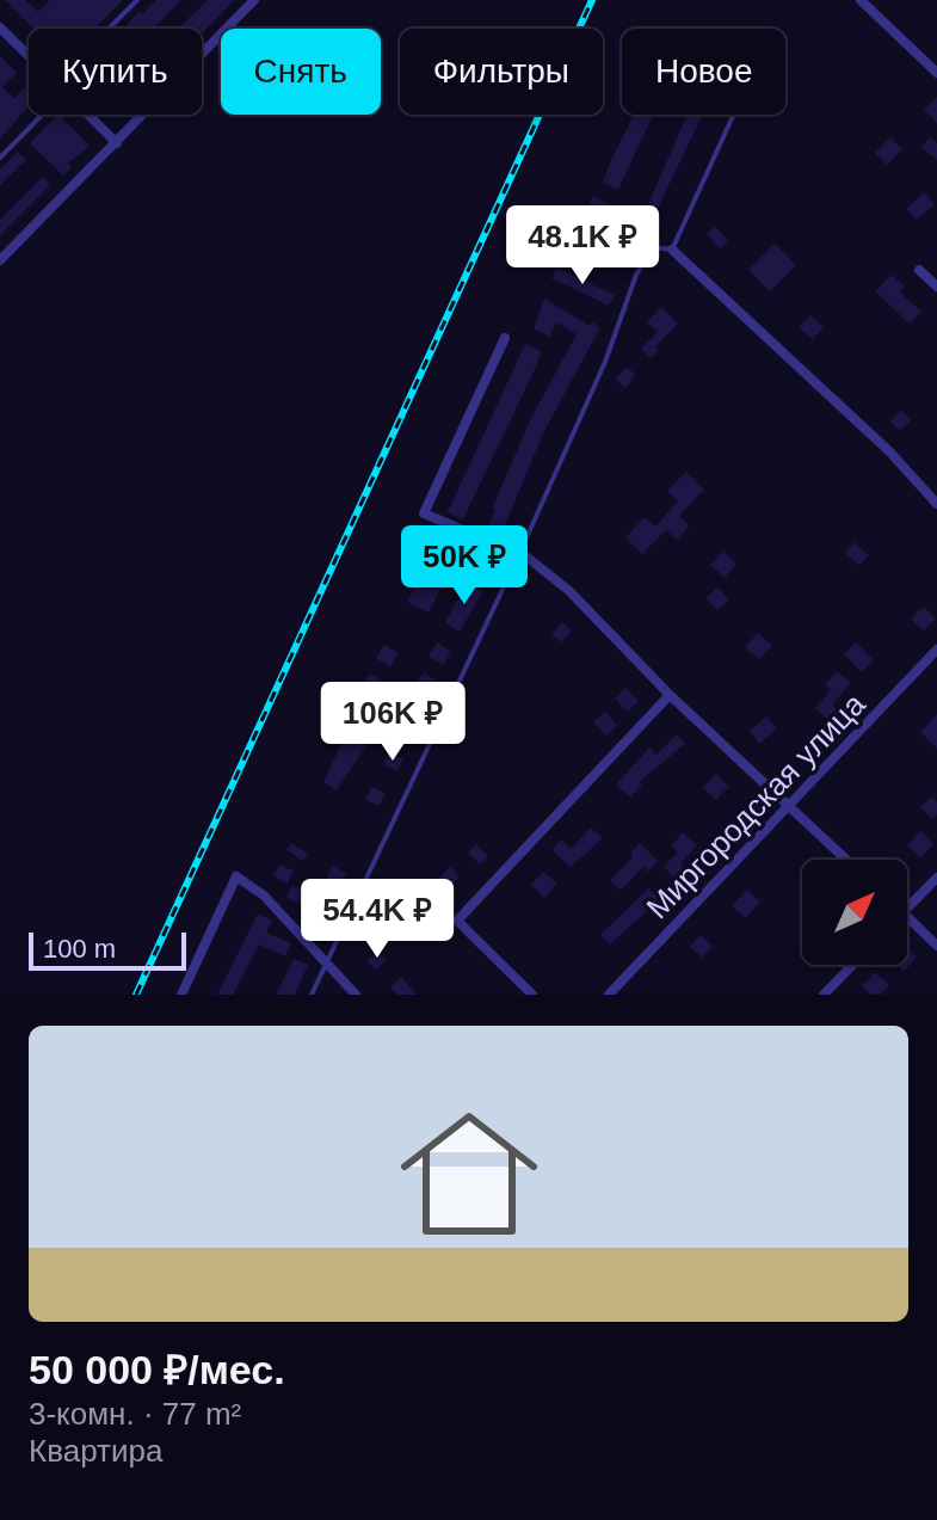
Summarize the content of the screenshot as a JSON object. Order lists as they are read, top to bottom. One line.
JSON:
{"streets":{"street":["Миргородская улица"]},"scale_bar":"100 m","north":"top right","page":{"chip":["Купить","Снять","Фильтры","Новое"],"price":["48.1K ₽","50K ₽","106K ₽","54.4K ₽"],"scale":"100 m","list":[{"name":"50 000 ₽/мес.","note":"3-комн. · 77 m² · Квартира"}]}}
